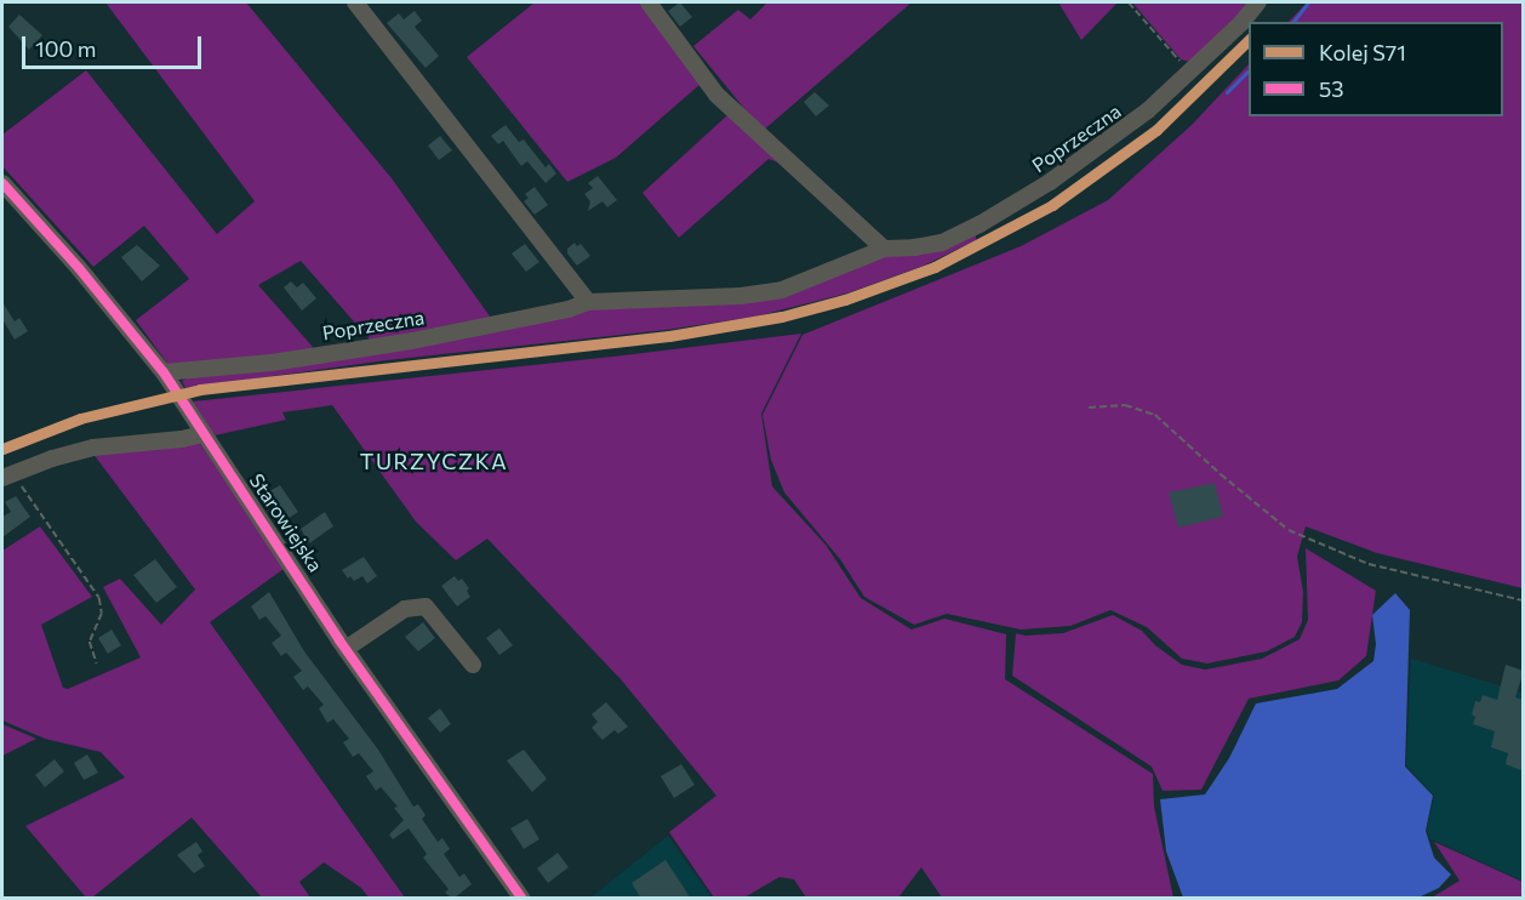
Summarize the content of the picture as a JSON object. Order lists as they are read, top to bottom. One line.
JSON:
{"streets":{"street":["Poprzeczna","Starowiejska"]},"crossings":[["Poprzeczna","Starowiejska"]],"districts":["TURZYCZKA"],"lines":["rail line S71","transit line 53"],"legend":["Kolej S71","53"],"scale_bar":"100 m"}
